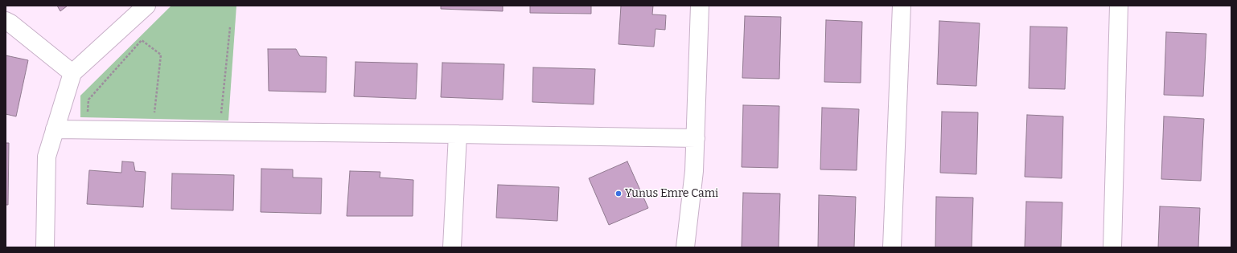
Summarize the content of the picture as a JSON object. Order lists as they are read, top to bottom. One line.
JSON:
{"places":["Yunus Emre Cami"]}
